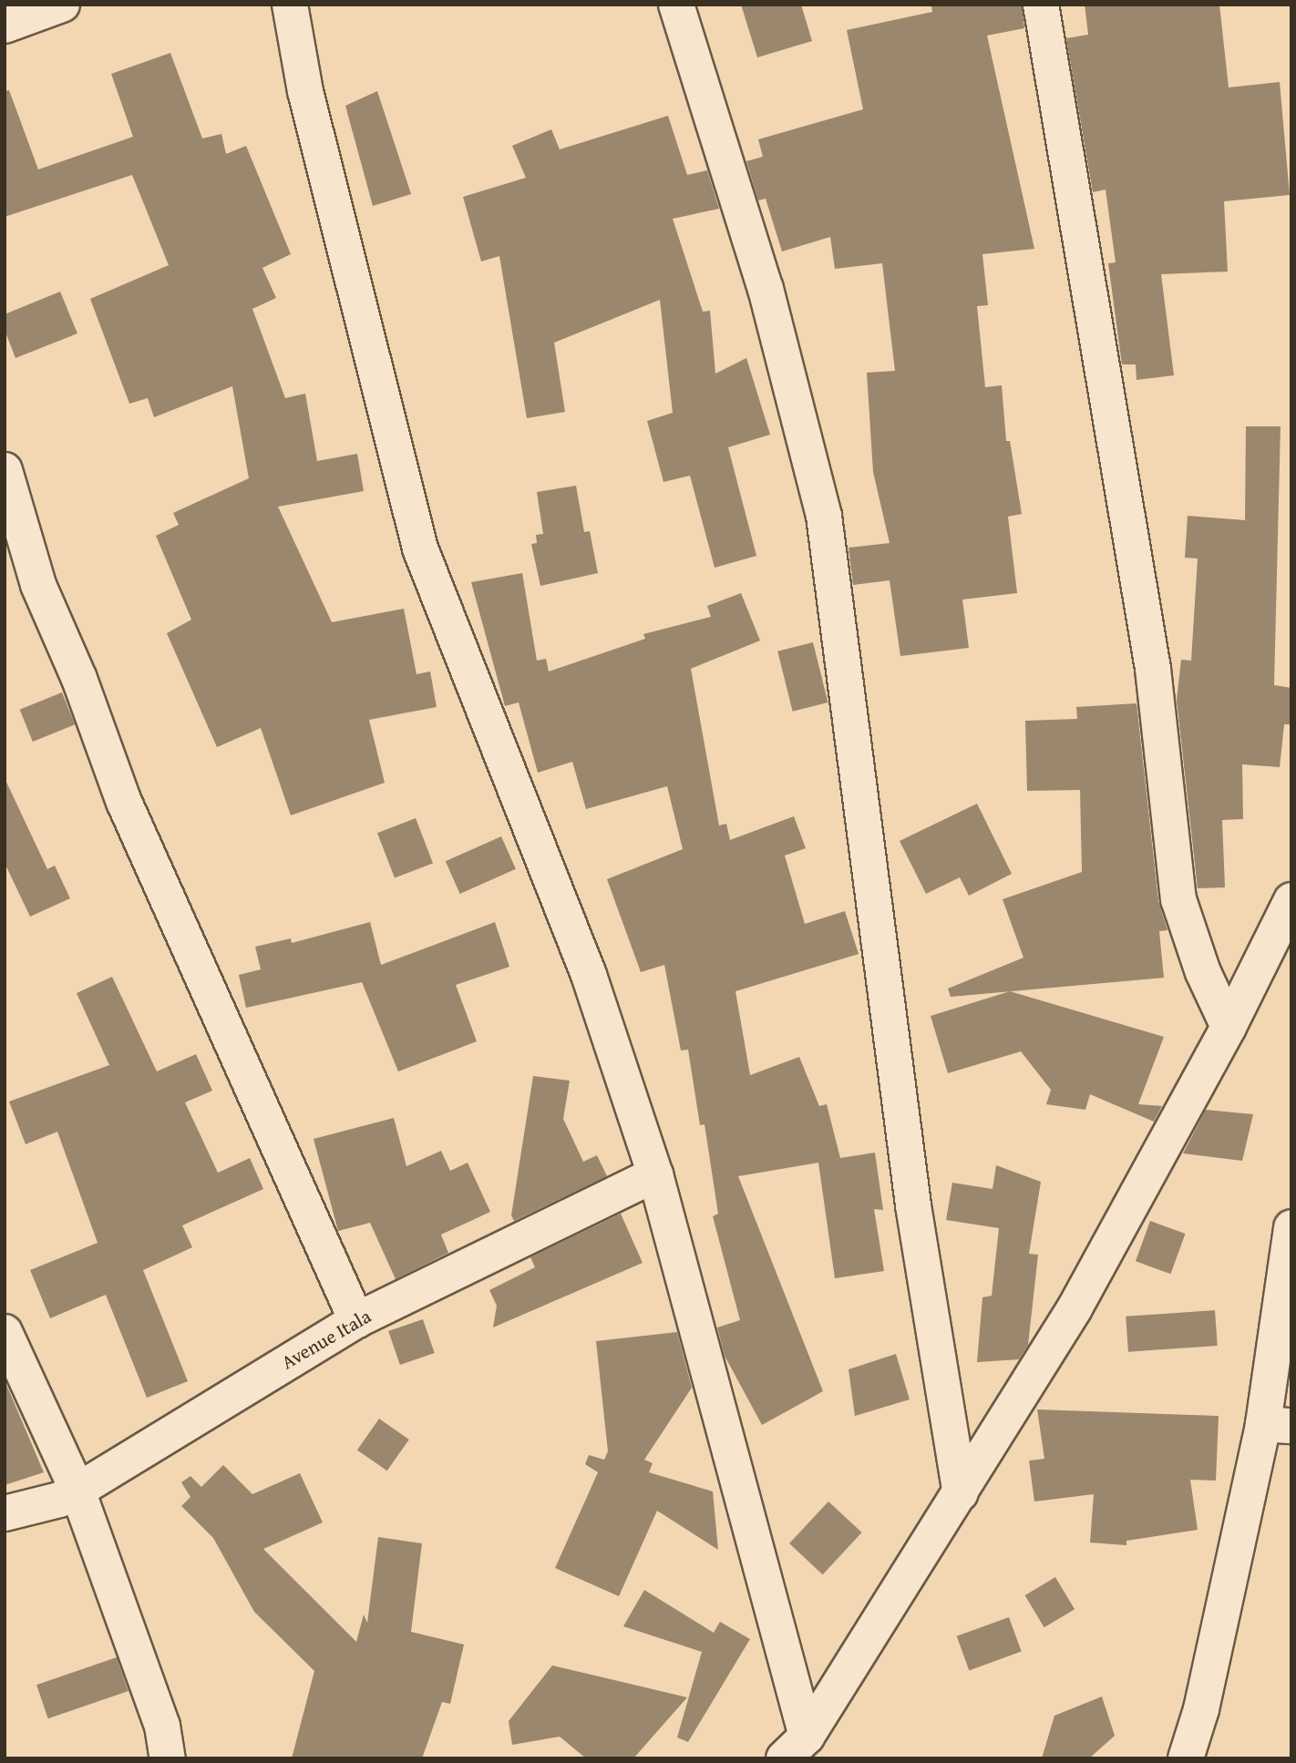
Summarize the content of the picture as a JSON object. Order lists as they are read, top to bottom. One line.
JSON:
{"streets":{"street":["Avenue Itala"]}}
